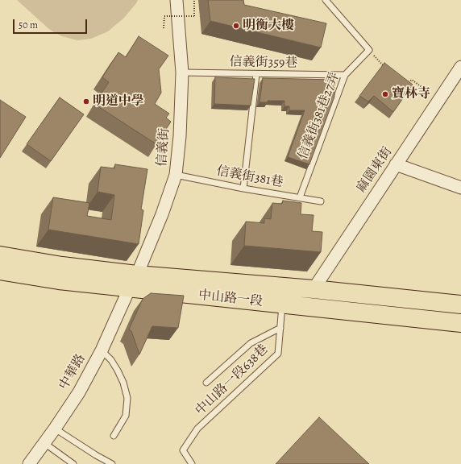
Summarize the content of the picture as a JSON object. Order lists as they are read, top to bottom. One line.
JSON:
{"streets":{"main road":["中山路一段"],"street":["信義街","麻園東街","中華路"],"lane":["信義街359巷","信義街381巷27弄","信義街381巷","中山路一段638巷"]},"crossings":[["信義街359巷","信義街381巷27弄"],["信義街359巷","信義街"],["信義街381巷27弄","信義街381巷"],["信義街","信義街381巷"],["信義街","中山路一段"],["信義街","中華路"],["麻園東街","中山路一段"],["中山路一段","中華路"],["中山路一段","中山路一段638巷"]],"places":["明衡大樓","寶林寺","明道中學"],"scale_bar":"50 m"}
